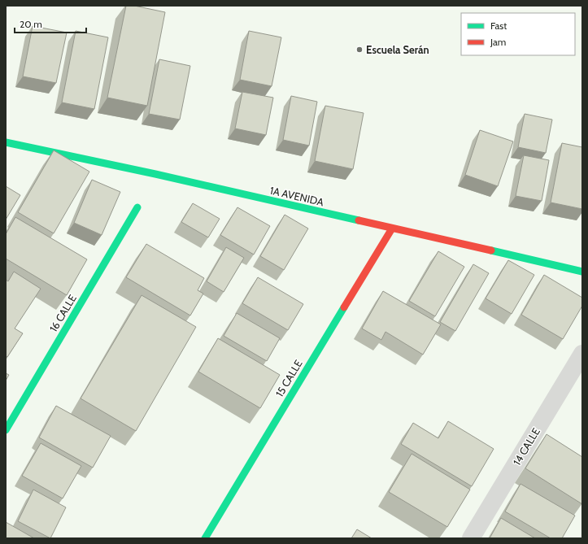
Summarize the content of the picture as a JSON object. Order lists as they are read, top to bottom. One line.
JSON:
{"streets":{"street":["1A AVENIDA","16 CALLE","15 CALLE","14 CALLE"]},"crossings":[["1A AVENIDA","15 CALLE"]],"places":["Escuela Serán"],"legend":["Fast","Jam"],"scale_bar":"20 m"}
